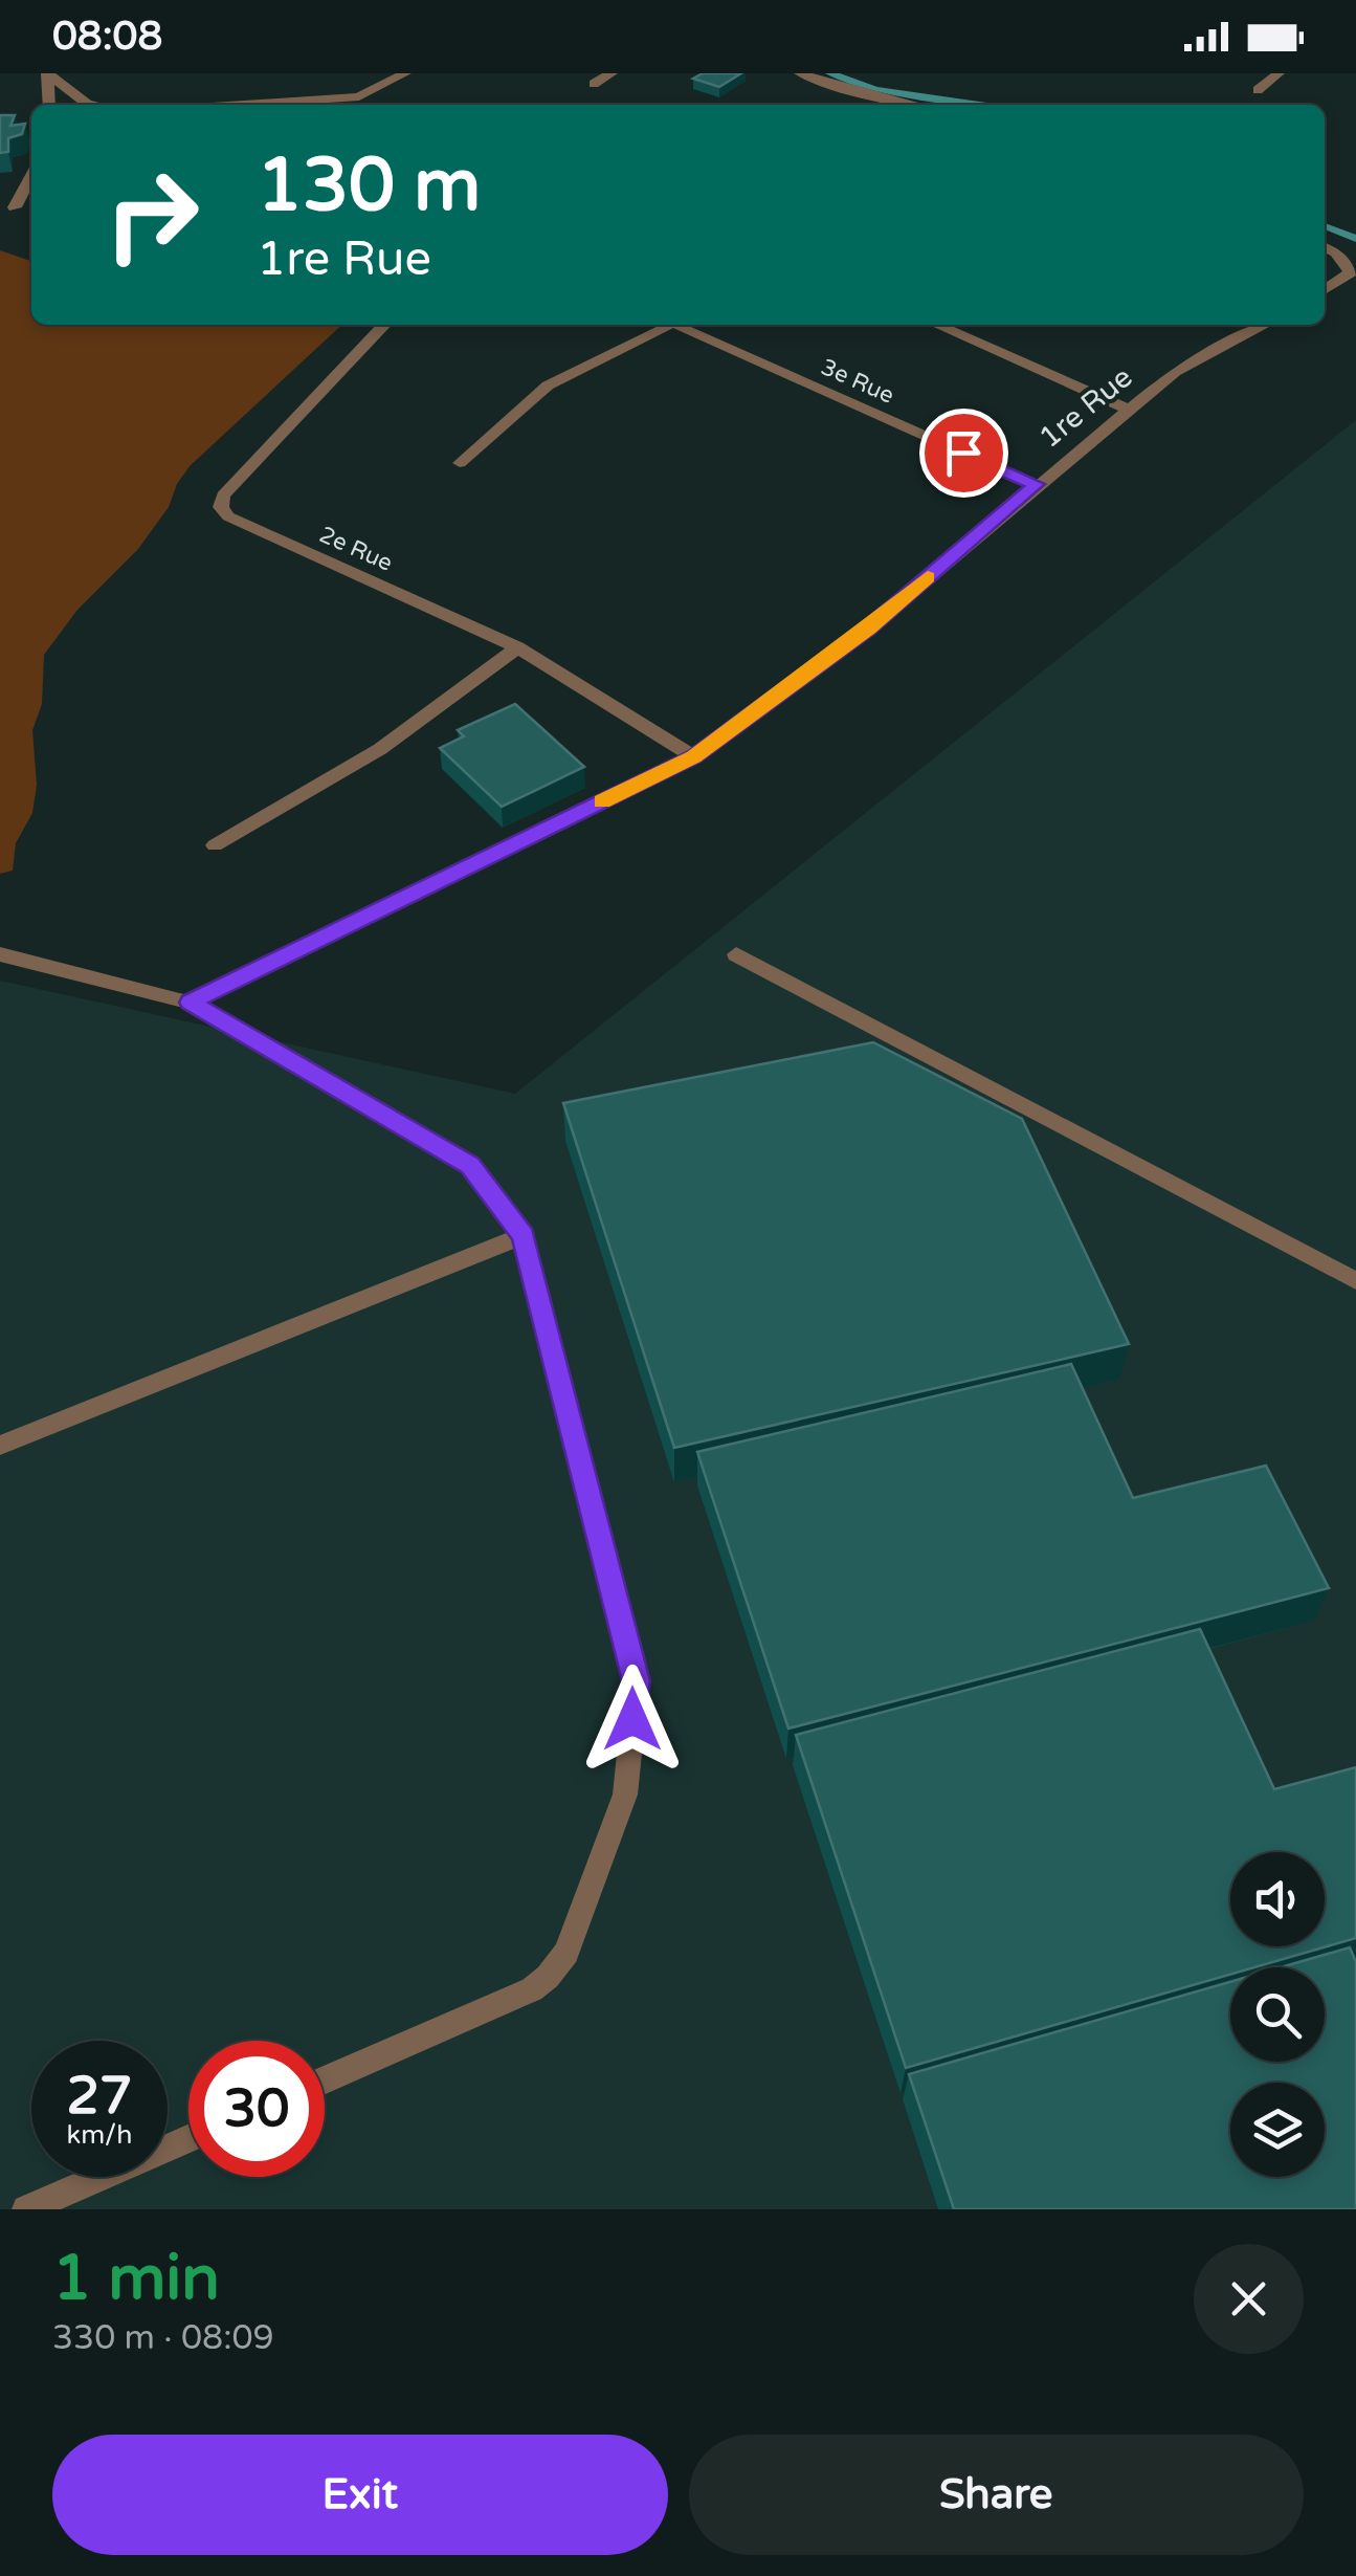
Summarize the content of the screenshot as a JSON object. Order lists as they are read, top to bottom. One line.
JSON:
{"streets":{"street":["3e Rue","1re Rue","2e Rue"]},"crossings":[["3e Rue","1re Rue"],["1re Rue","2e Rue"]],"page":{"status":"08:08","turn":["130 m","1re Rue"],"speed":"27 km/h","limit":"30","heading":["1 min","330 m · 08:09"],"buttons":["Exit","Share"]}}
